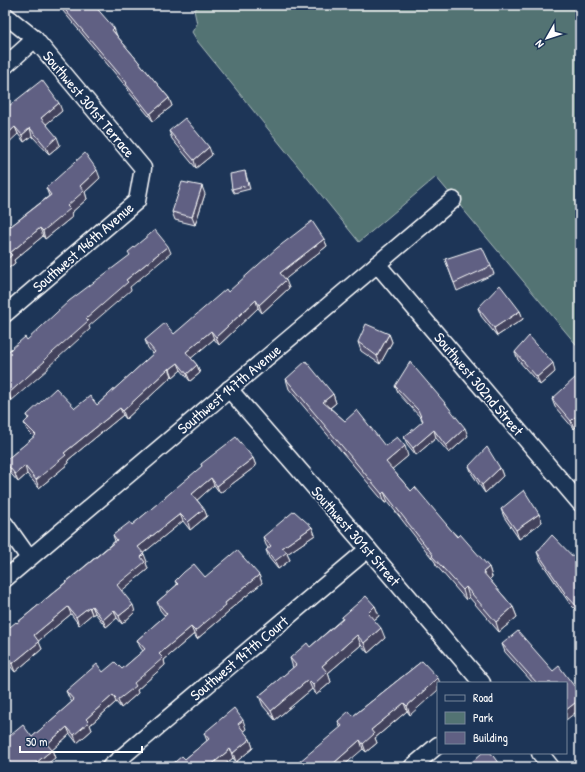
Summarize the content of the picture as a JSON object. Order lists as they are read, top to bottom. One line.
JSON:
{"streets":{"street":["Southwest 301st Terrace","Southwest 146th Avenue","Southwest 302nd Street","Southwest 147th Avenue","Southwest 301st Street","Southwest 147th Court"]},"crossings":[["Southwest 301st Terrace","Southwest 146th Avenue"],["Southwest 302nd Street","Southwest 147th Avenue"],["Southwest 147th Avenue","Southwest 301st Street"],["Southwest 301st Street","Southwest 147th Court"]],"legend":["Road","Park","Building"],"scale_bar":"50 m","north":"bottom left"}
